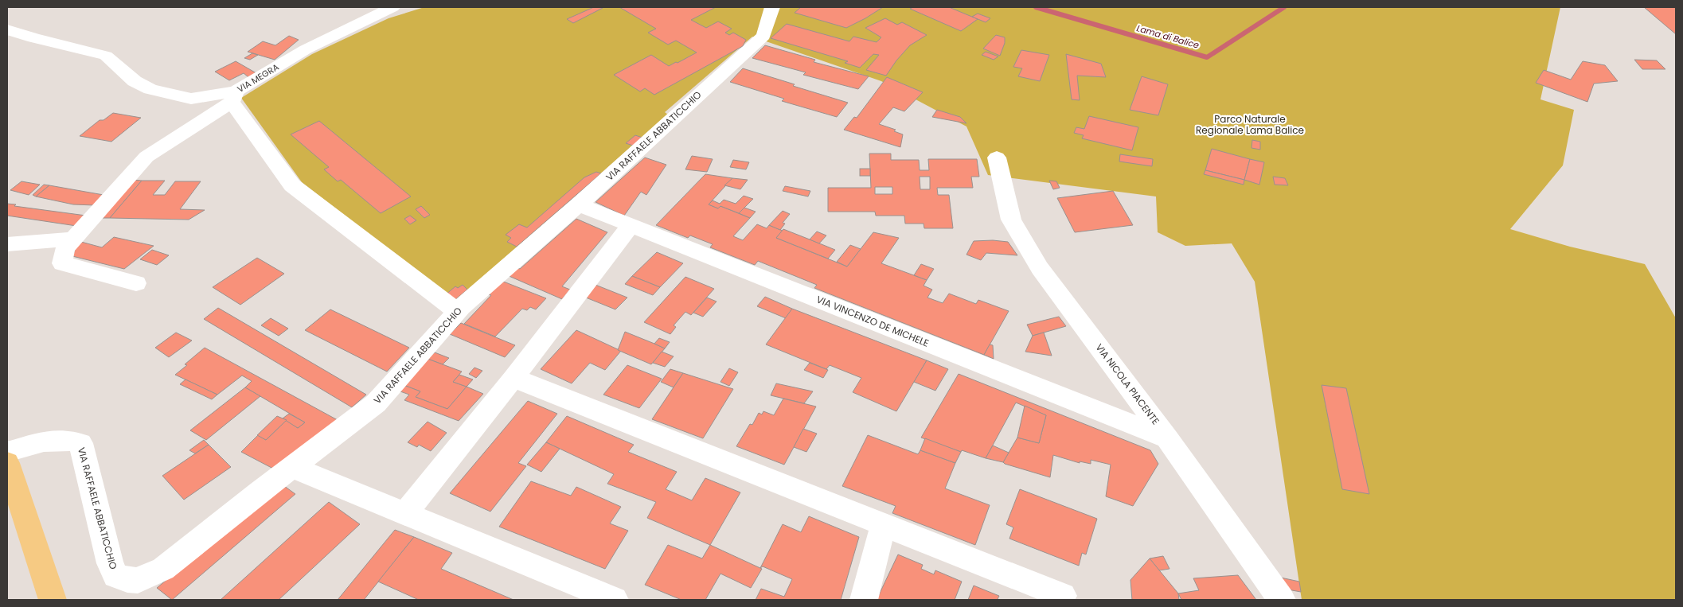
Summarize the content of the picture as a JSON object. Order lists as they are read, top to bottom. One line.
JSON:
{"streets":{"street":["VIA MEGRA","VIA RAFFAELE ABBATICCHIO","VIA VINCENZO DE MICHELE","VIA NICOLA PIACENTE"]},"crossings":[["VIA RAFFAELE ABBATICCHIO","VIA VINCENZO DE MICHELE"],["VIA VINCENZO DE MICHELE","VIA NICOLA PIACENTE"]],"water":["Lama di Balice"],"parks":["Parco Naturale Regionale Lama Balice"]}
